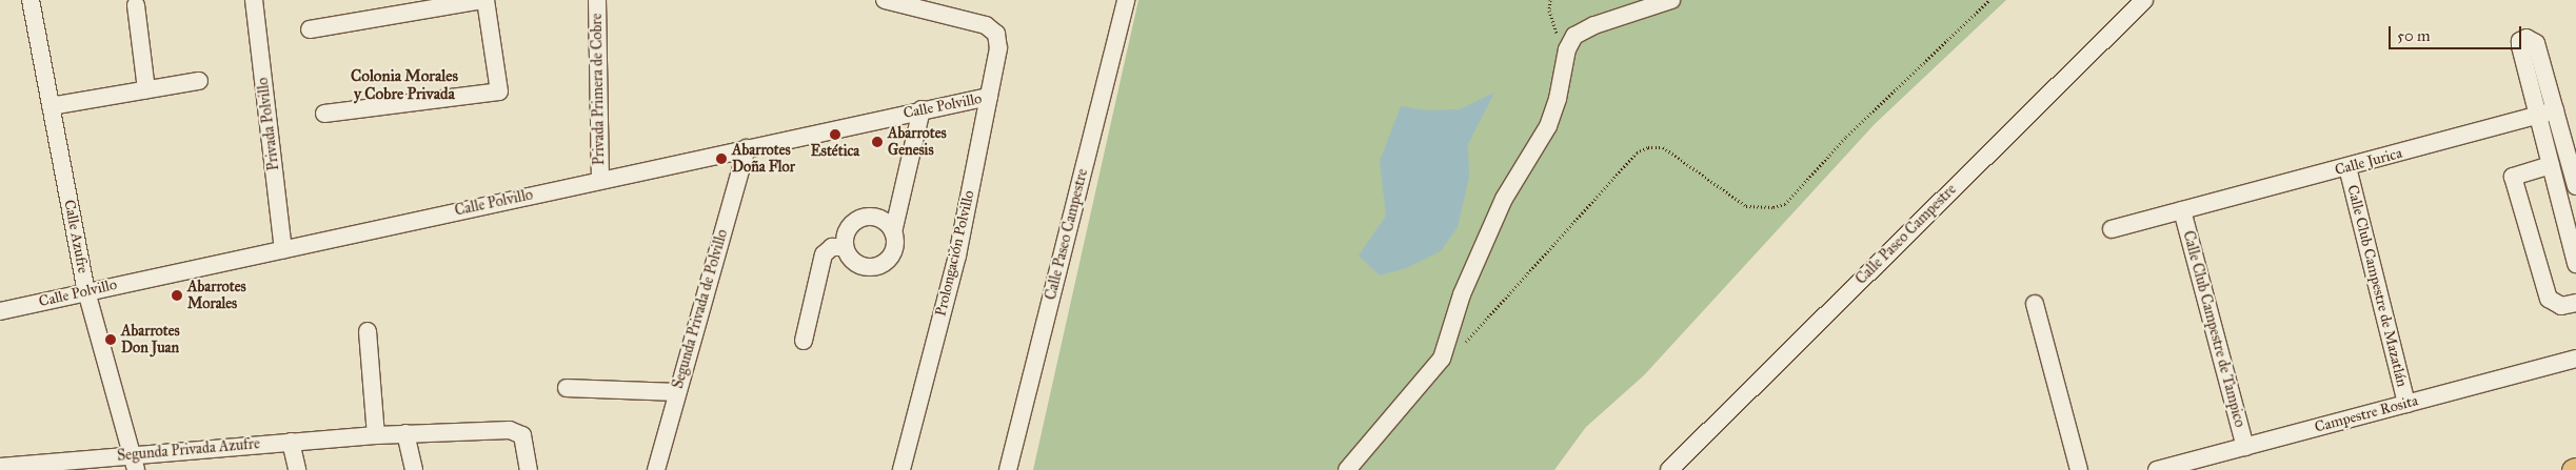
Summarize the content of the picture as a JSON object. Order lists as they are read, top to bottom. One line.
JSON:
{"streets":{"street":["Privada Primera de Cobre","Calle Polvillo","Privada Polvillo","Calle Jurica","Calle Paseo Campestre","Calle Azufre","Prolongación Polvillo","Calle Club Campestre de Mazatlán","Segunda Privada de Polvillo","Calle Club Campestre de Tampico","Campestre Rosita","Segunda Privada Azufre"]},"crossings":[["Privada Primera de Cobre","Calle Polvillo"],["Calle Polvillo","Privada Polvillo"],["Calle Polvillo","Calle Azufre"],["Calle Polvillo","Prolongación Polvillo"],["Calle Polvillo","Segunda Privada de Polvillo"],["Calle Jurica","Calle Club Campestre de Mazatlán"],["Calle Jurica","Calle Club Campestre de Tampico"],["Calle Azufre","Segunda Privada Azufre"],["Calle Club Campestre de Mazatlán","Campestre Rosita"],["Calle Club Campestre de Tampico","Campestre Rosita"]],"districts":["Colonia Morales y Cobre Privada"],"places":["Estética","Abarrotes Genesis","Abarrotes Doña Flor","Abarrotes Morales","Abarrotes Don Juan"],"scale_bar":"50 m"}
